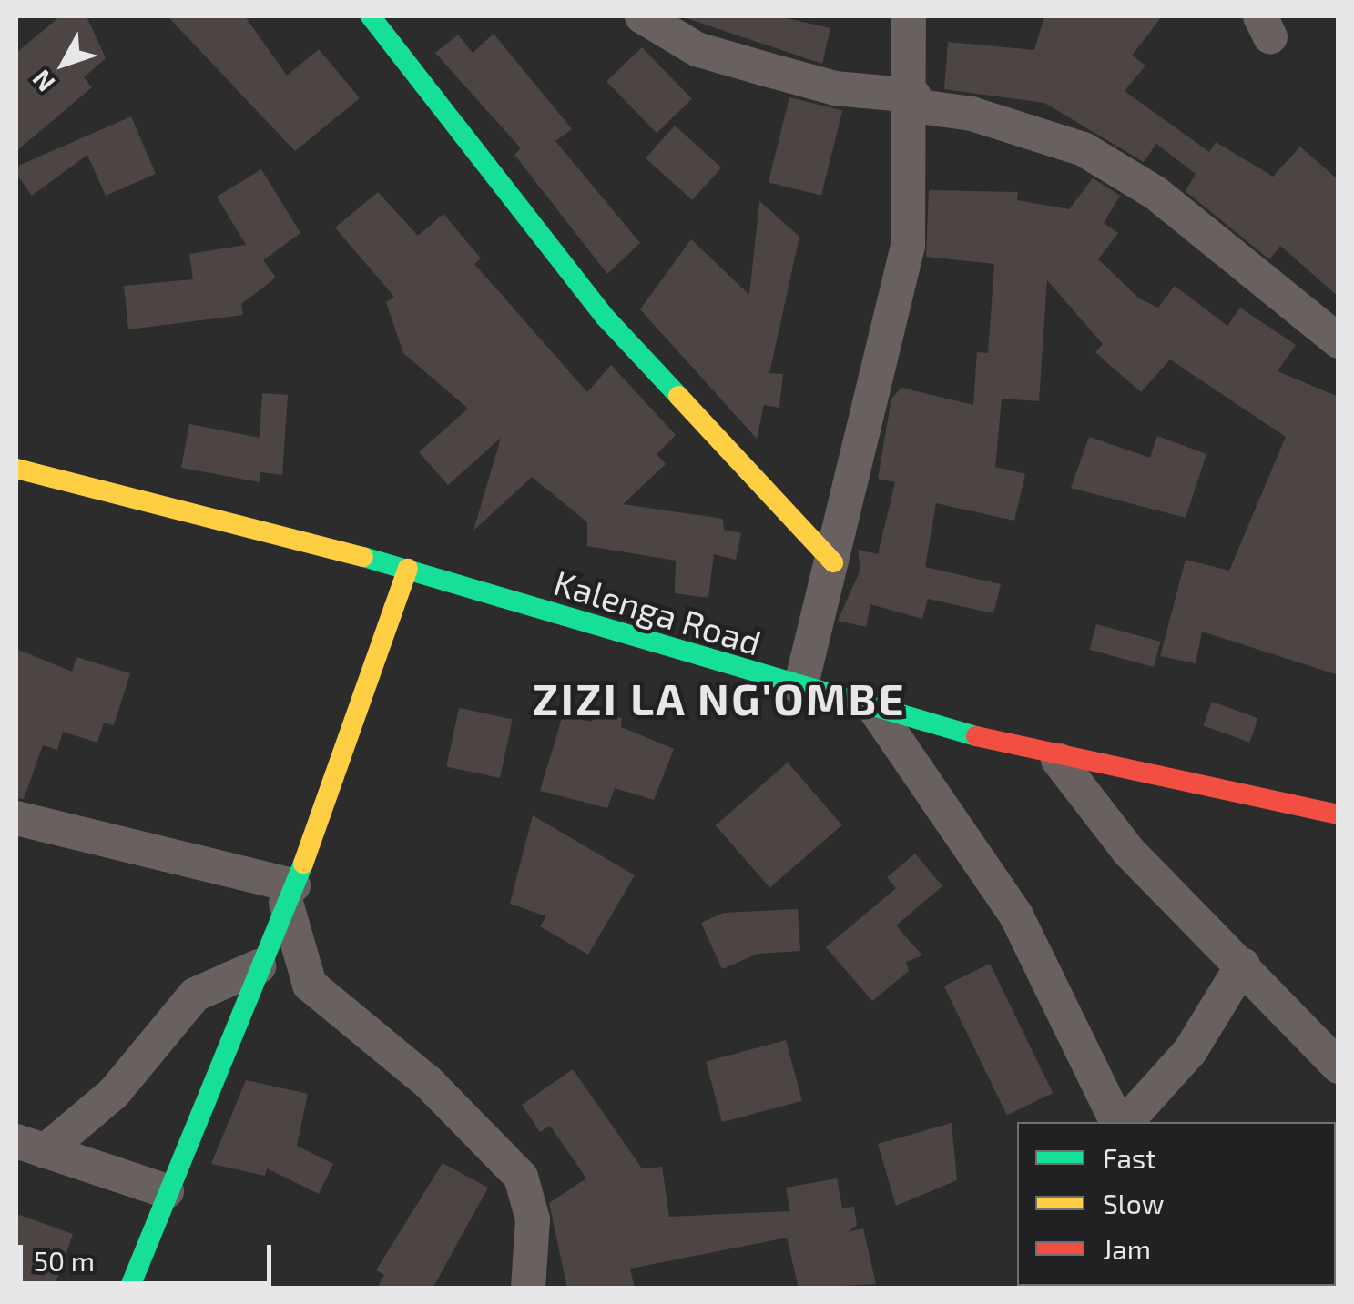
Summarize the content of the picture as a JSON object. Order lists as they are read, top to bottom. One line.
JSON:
{"streets":{"street":["Kalenga Road"]},"districts":["ZIZI LA NG'OMBE"],"legend":["Fast","Slow","Jam"],"scale_bar":"50 m","north":"bottom left"}
